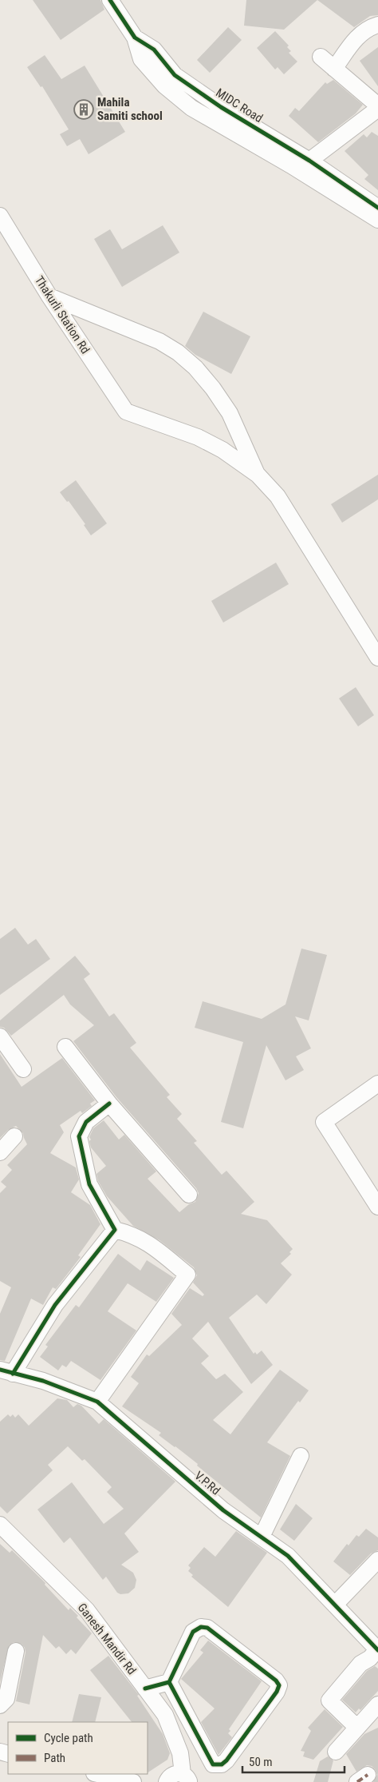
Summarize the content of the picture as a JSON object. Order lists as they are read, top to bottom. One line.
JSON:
{"streets":{"street":["MIDC Road","Thakurli Station Rd","V.P.Rd","Ganesh Mandir Rd"]},"places":{"building":["Mahila Samiti school"]},"legend":["Cycle path","Path"],"scale_bar":"50 m"}
